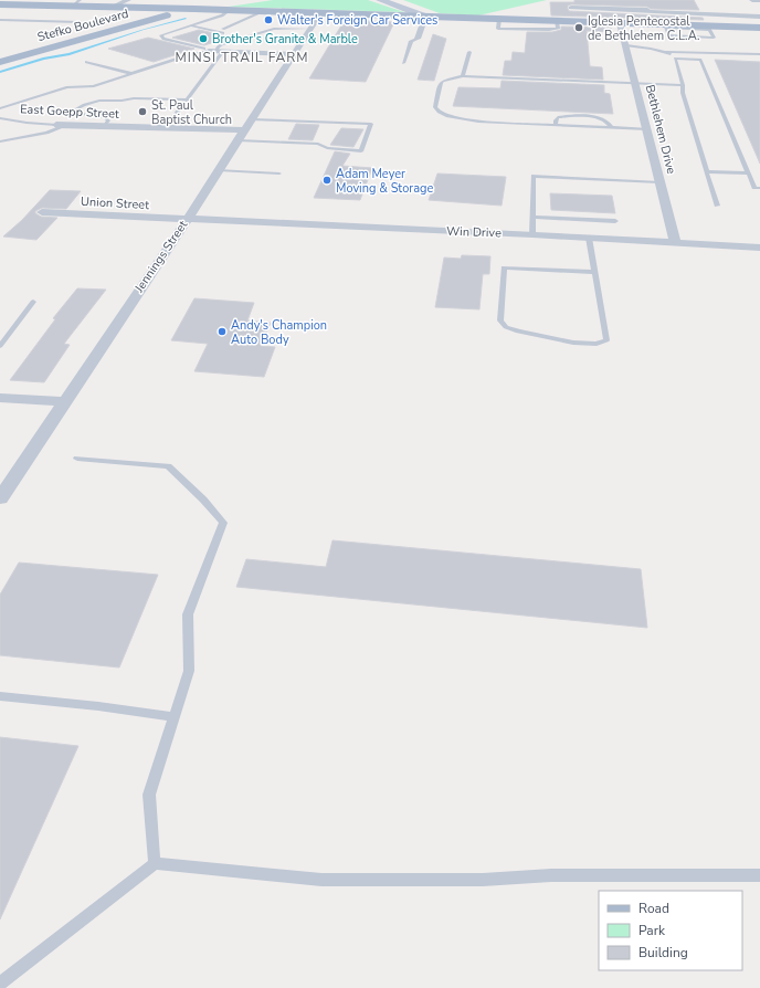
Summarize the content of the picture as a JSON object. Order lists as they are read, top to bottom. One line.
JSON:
{"streets":{"main road":["Stefko Boulevard"],"street":["East Goepp Street","Bethlehem Drive","Union Street","Win Drive","Jennings Street"]},"crossings":[["East Goepp Street","Jennings Street"],["Bethlehem Drive","Win Drive"],["Union Street","Win Drive"],["Union Street","Jennings Street"],["Win Drive","Jennings Street"]],"districts":["MINSI TRAIL FARM"],"places":["Walter's Foreign Car Services","Iglesia Pentecostal de Bethlehem C.L.A.","Brother's Granite & Marble","St. Paul Baptist Church","Adam Meyer Moving & Storage","Andy's Champion Auto Body"],"legend":["Road","Park","Building"]}
